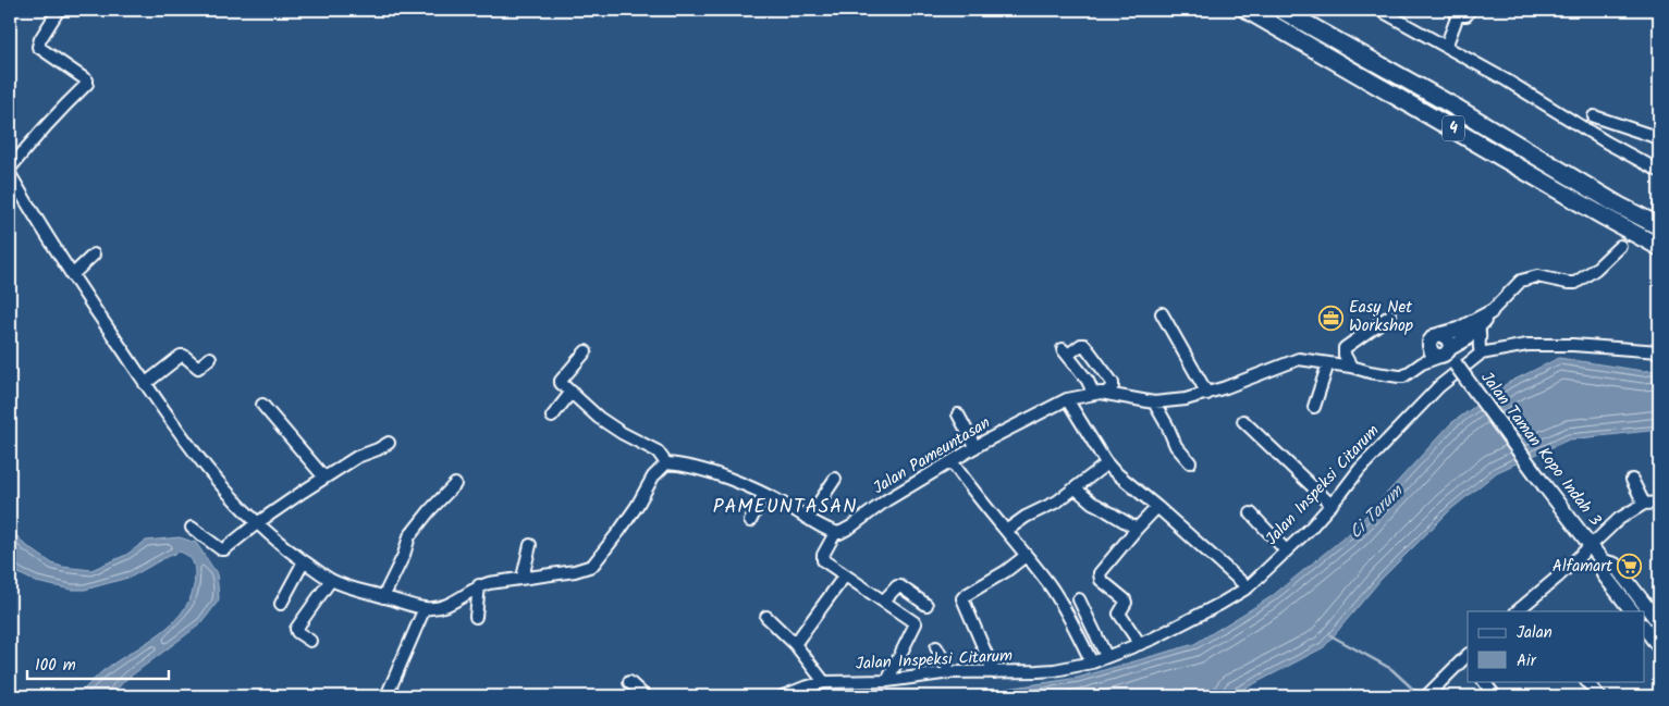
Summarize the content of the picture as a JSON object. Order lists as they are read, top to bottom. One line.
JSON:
{"streets":{"highway":["4"],"main road":["Jalan Taman Kopo Indah 3"],"street":["Jalan Pameuntasan","Jalan Inspeksi Citarum"]},"crossings":[["Jalan Taman Kopo Indah 3","Jalan Pameuntasan"]],"districts":["PAMEUNTASAN"],"water":["Ci Tarum"],"places":{"office":["Easy Net Workshop"],"supermarket":["Alfamart"]},"legend":["Jalan","Air"],"scale_bar":"100 m"}
